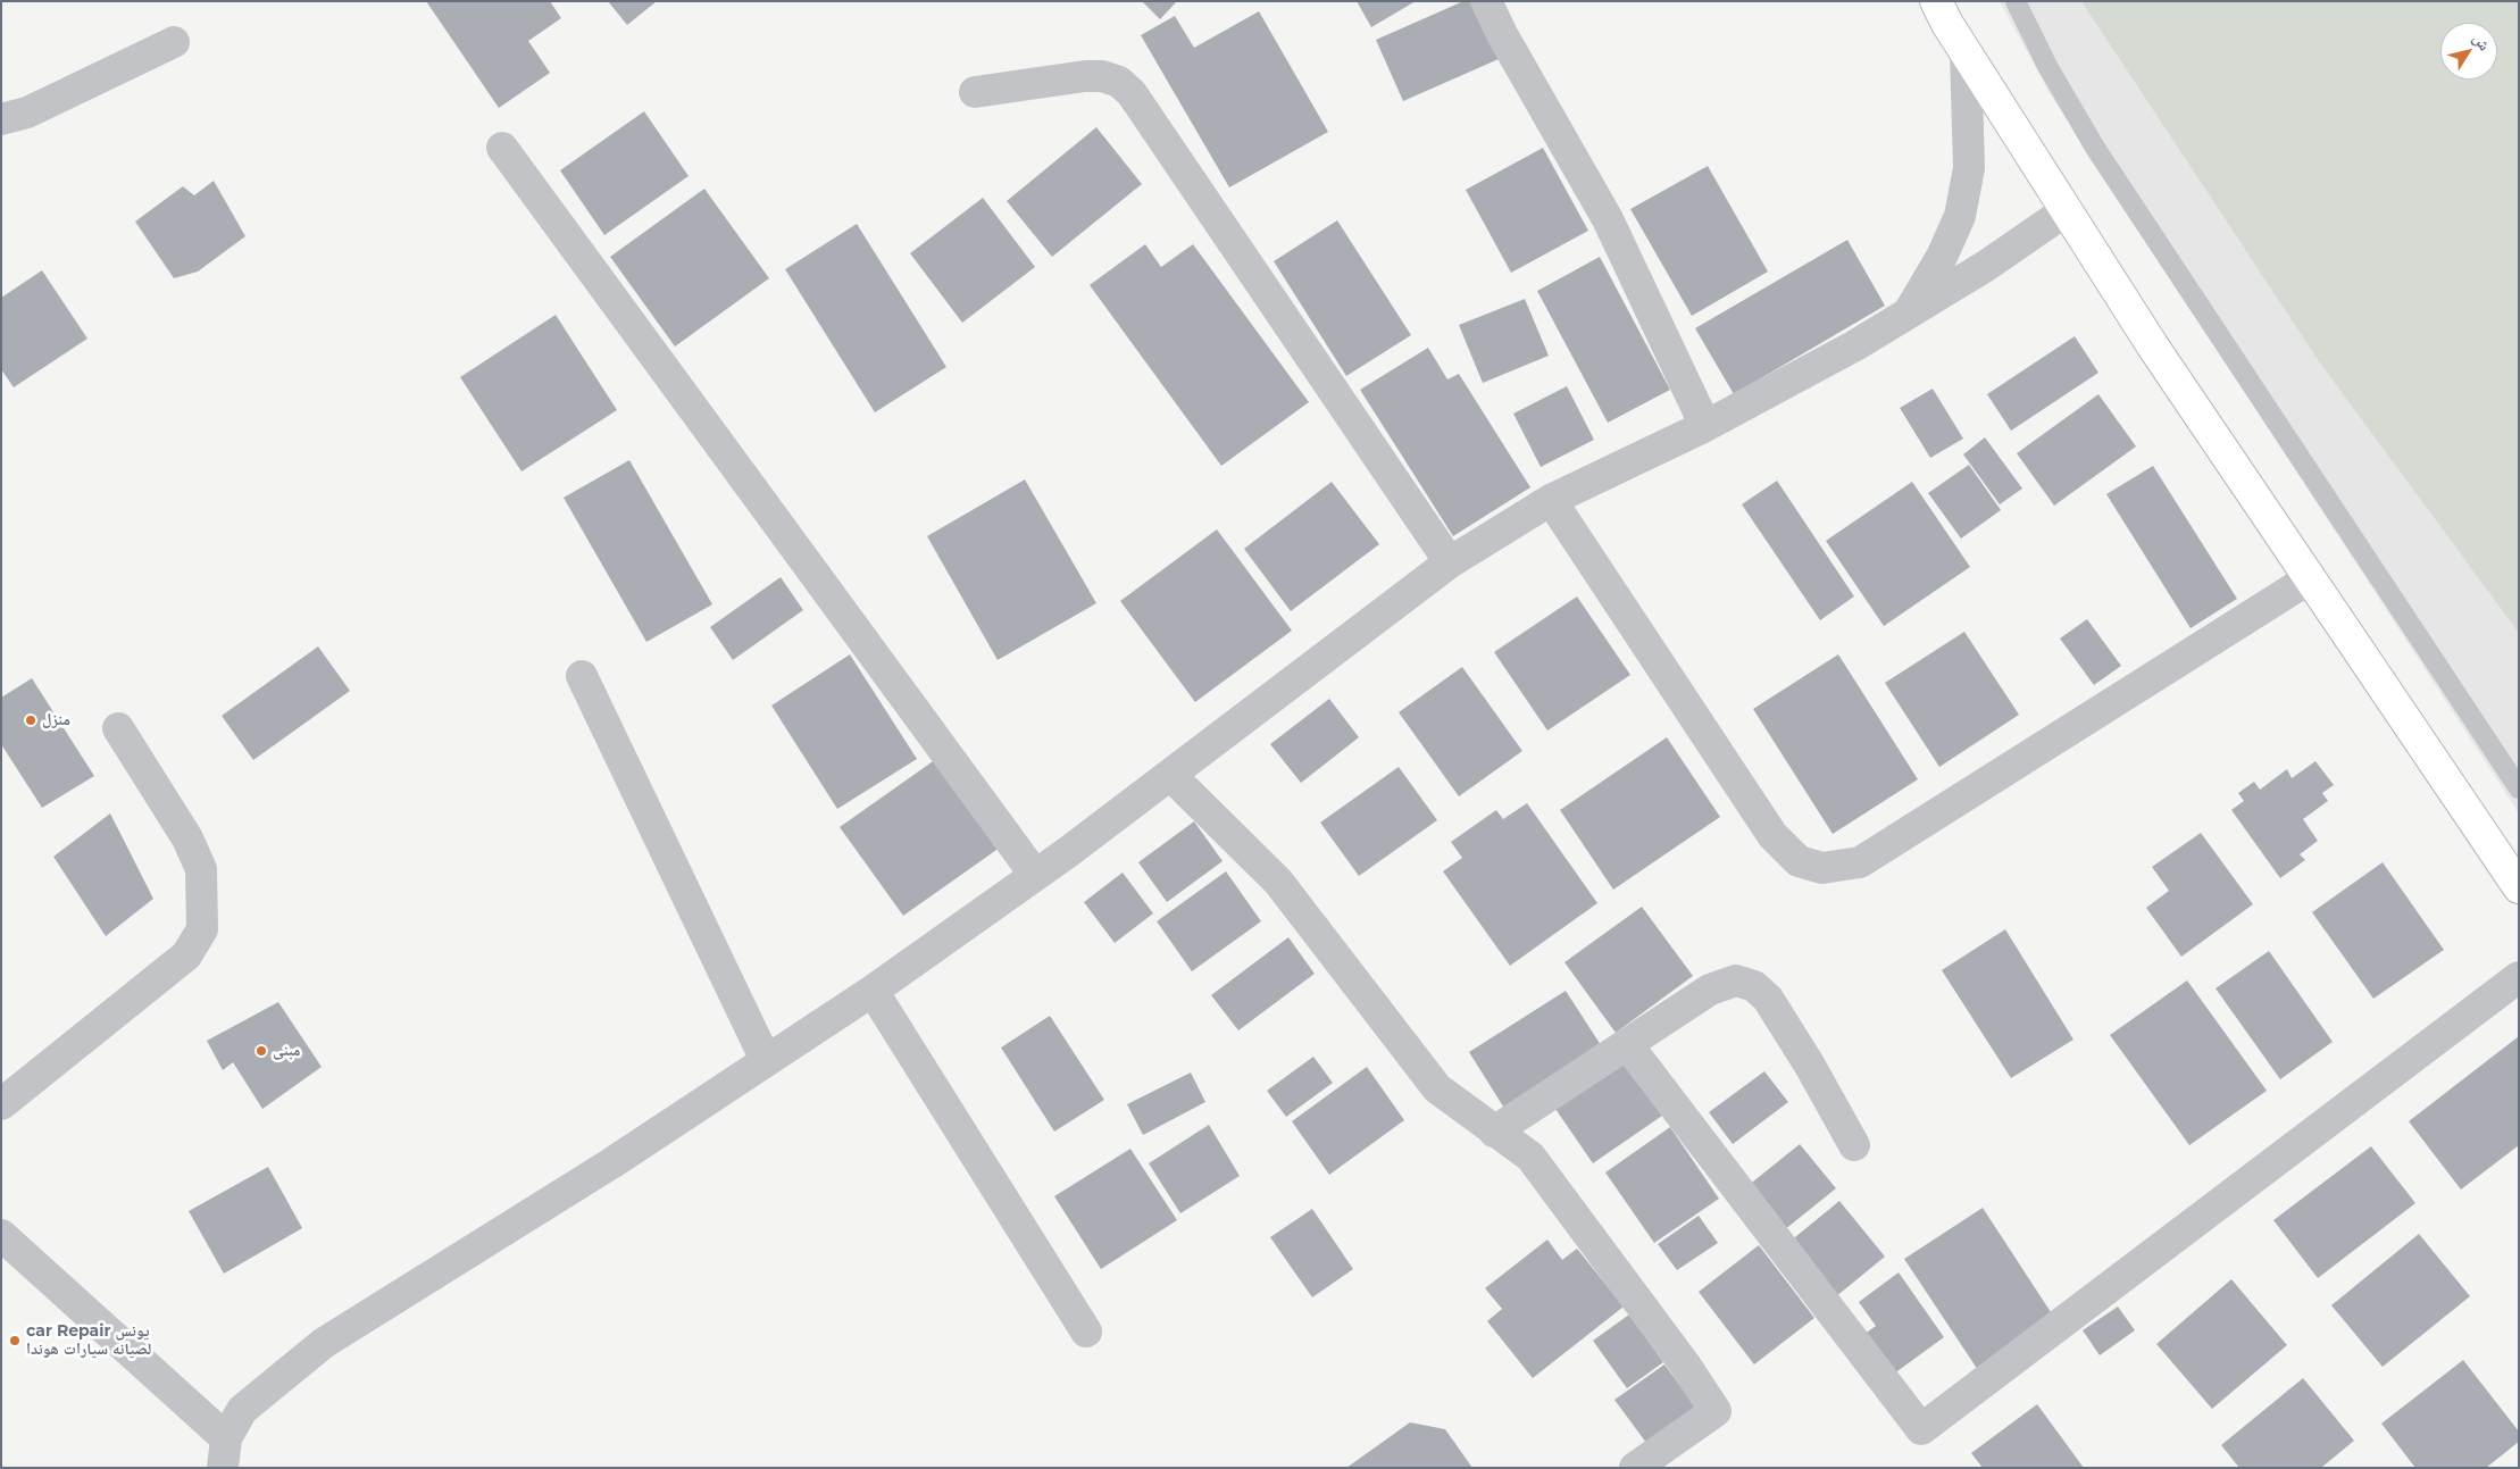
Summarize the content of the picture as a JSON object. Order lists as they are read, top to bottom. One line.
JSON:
{"places":["منزل","مبنى","car Repair يونس لصيانه سيارات هوندا"],"north":"top right"}
